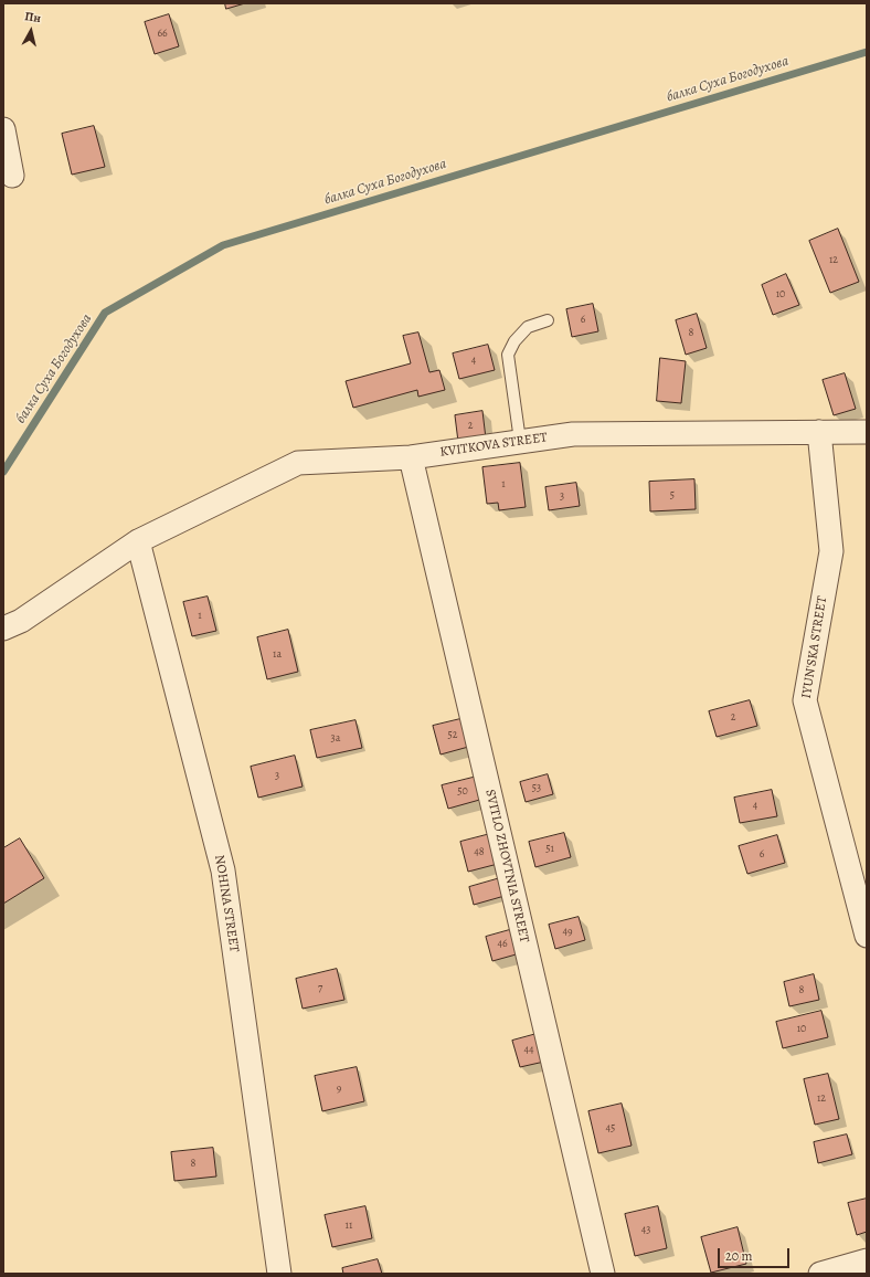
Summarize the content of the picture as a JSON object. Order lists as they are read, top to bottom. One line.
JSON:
{"streets":{"street":["KVITKOVA STREET","IYUN'SKA STREET","SVITLO ZHOVTNIA STREET","NOHINA STREET"]},"crossings":[["KVITKOVA STREET","IYUN'SKA STREET"],["KVITKOVA STREET","SVITLO ZHOVTNIA STREET"],["KVITKOVA STREET","NOHINA STREET"]],"water":["балка Суха Богодухова"],"house_numbers":["66","12","10","6","8","4","2","1","5","3","1","1а","2","52","3а","3","53","50","4","51","48","6","49","46","7","8","10","44","9","12","45","8","11","43"],"scale_bar":"20 m","north":"top"}
